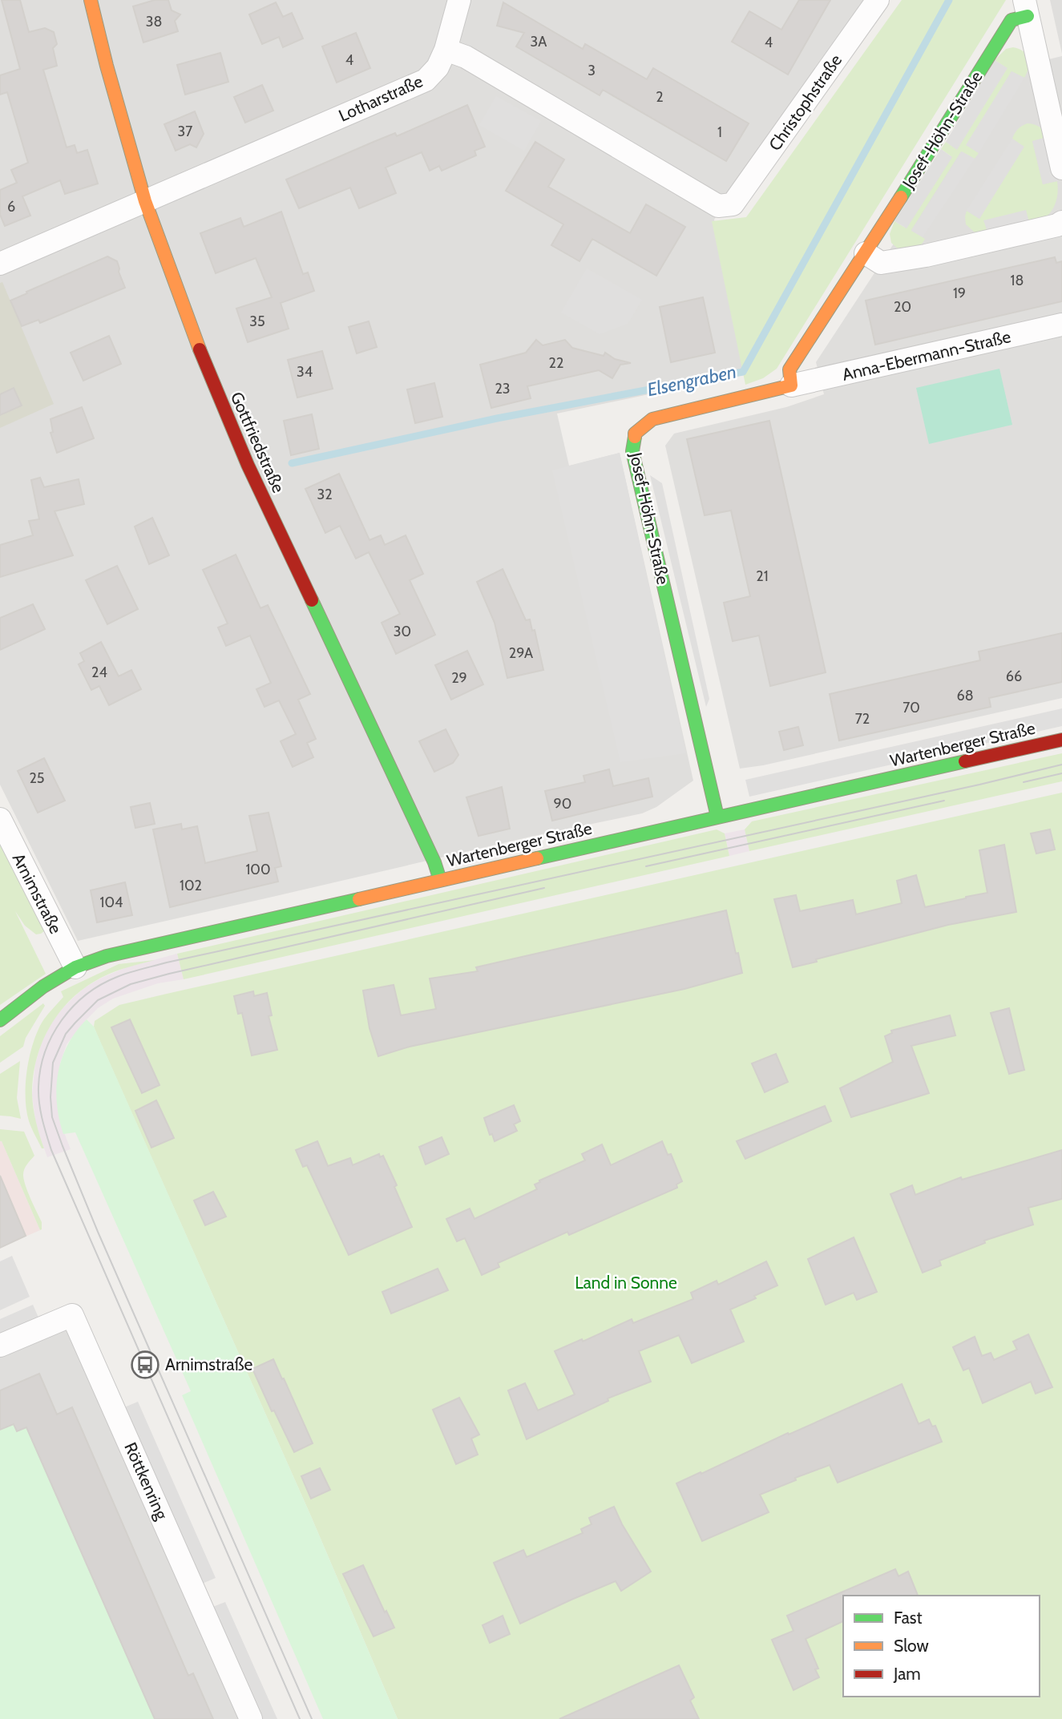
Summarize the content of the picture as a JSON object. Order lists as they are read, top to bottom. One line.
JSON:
{"streets":{"street":["Lotharstraße","Christophstraße","Josef-Höhn-Straße","Anna-Ebermann-Straße","Gottfriedstraße","Wartenberger Straße","Arnimstraße","Röttkenring"]},"crossings":[["Lotharstraße","Christophstraße"],["Lotharstraße","Gottfriedstraße"],["Josef-Höhn-Straße","Anna-Ebermann-Straße"],["Josef-Höhn-Straße","Wartenberger Straße"],["Gottfriedstraße","Wartenberger Straße"],["Wartenberger Straße","Arnimstraße"]],"water":["Elsengraben"],"parks":["Land in Sonne"],"places":{"bus stop":["Arnimstraße"]},"house_numbers":["38","3A","4","4","3","2","37","1","6","18","19","20","35","22","34","23","32","21","30","29A","24","66","29","68","70","72","25","90","100","102","104"],"legend":["Fast","Slow","Jam"]}
